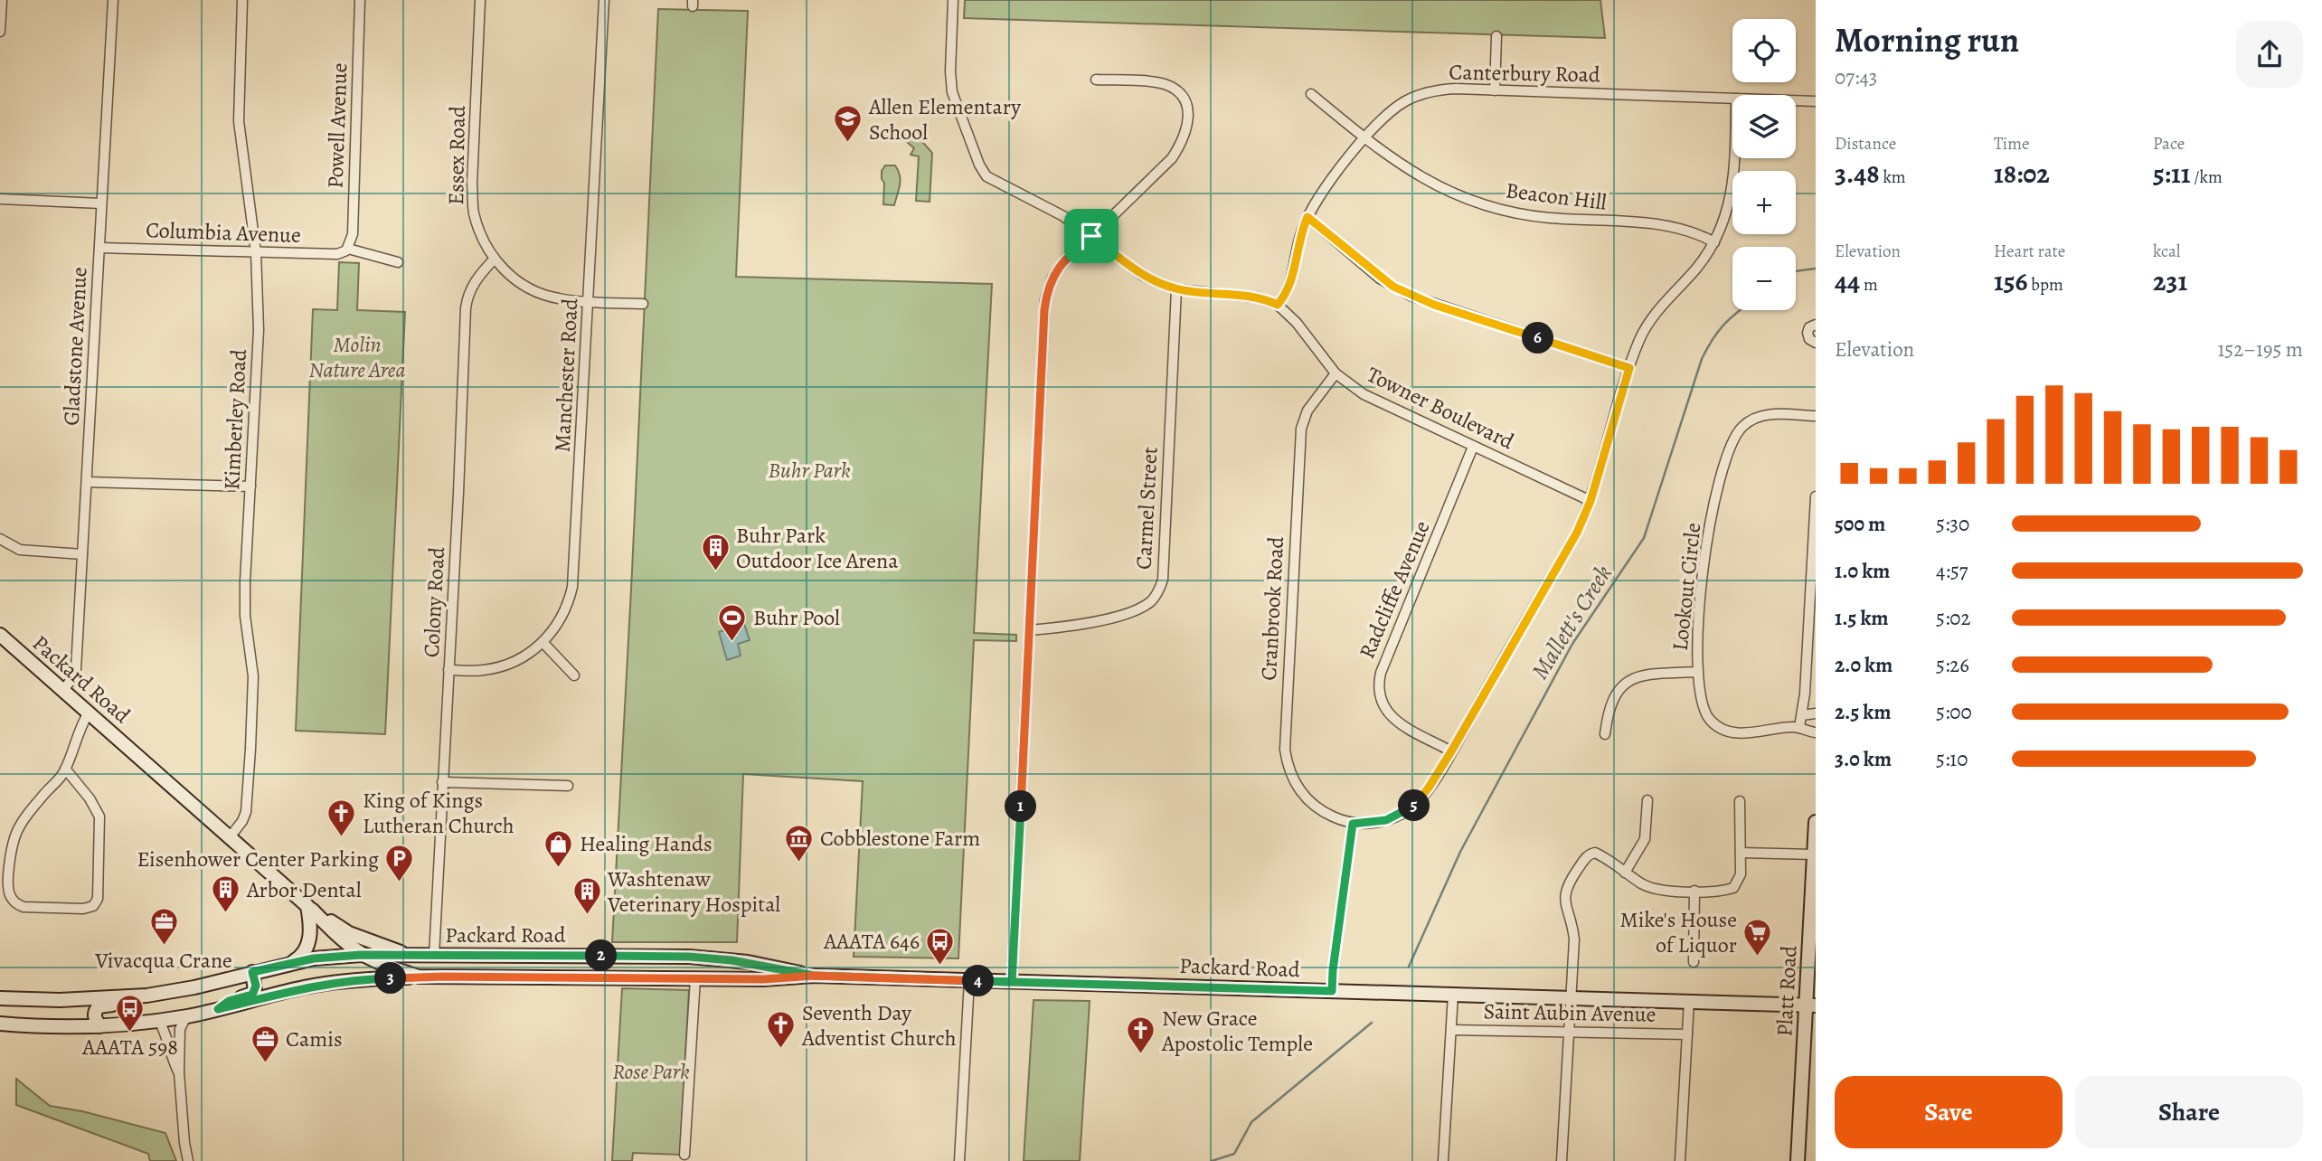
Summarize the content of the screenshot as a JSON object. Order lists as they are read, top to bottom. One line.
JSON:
{"streets":{"main road":["Packard Road","Platt Road"],"street":["Canterbury Road","Powell Avenue","Essex Road","Beacon Hill","Columbia Avenue","Gladstone Avenue","Manchester Road","Towner Boulevard","Kimberley Road","Carmel Street","Lookout Circle","Radcliffe Avenue","Colony Road","Cranbrook Road","Saint Aubin Avenue"]},"crossings":[["Canterbury Road","Beacon Hill"],["Canterbury Road","Towner Boulevard"],["Powell Avenue","Columbia Avenue"],["Essex Road","Manchester Road"],["Essex Road","Colony Road"],["Columbia Avenue","Gladstone Avenue"],["Columbia Avenue","Kimberley Road"],["Gladstone Avenue","Packard Road"],["Manchester Road","Colony Road"],["Towner Boulevard","Carmel Street"],["Towner Boulevard","Radcliffe Avenue"],["Towner Boulevard","Cranbrook Road"],["Kimberley Road","Packard Road"],["Colony Road","Packard Road"],["Packard Road","Platt Road"]],"water":["Mallett's Creek"],"parks":["Molin Nature Area","Buhr Park","Rose Park"],"places":{"school or university":["Allen Elementary School"],"building":["Buhr Park Outdoor Ice Arena","Arbor Dental","Washtenaw Veterinary Hospital"],"sports":["Buhr Pool"],"church":["King of Kings Lutheran Church","Seventh Day Adventist Church","New Grace Apostolic Temple"],"museum":["Cobblestone Farm"],"shop":["Healing Hands"],"parking":["Eisenhower Center Parking"],"office":["Vivacqua Crane","Camis"],"supermarket":["Mike's House of Liquor"],"bus stop":["AAATA 646","AAATA 598"]},"page":{"heading":["Morning run","07:43"],"map_buttons":["+","−"],"stats":[["Distance","3.48 km"],["Time","18:02"],["Pace","5:11 /km"],["Elevation","44 m"],["Heart rate","156 bpm"],["kcal","231"]],"pins":["6","5","1","2","3","4"],"chart":["Elevation","152–195 m"],"list":[{"name":"500 m","note":"5:30"},{"name":"1.0 km","note":"4:57"},{"name":"1.5 km","note":"5:02"},{"name":"2.0 km","note":"5:26"},{"name":"2.5 km","note":"5:00"},{"name":"3.0 km","note":"5:10"}],"buttons":["Save","Share"]}}
